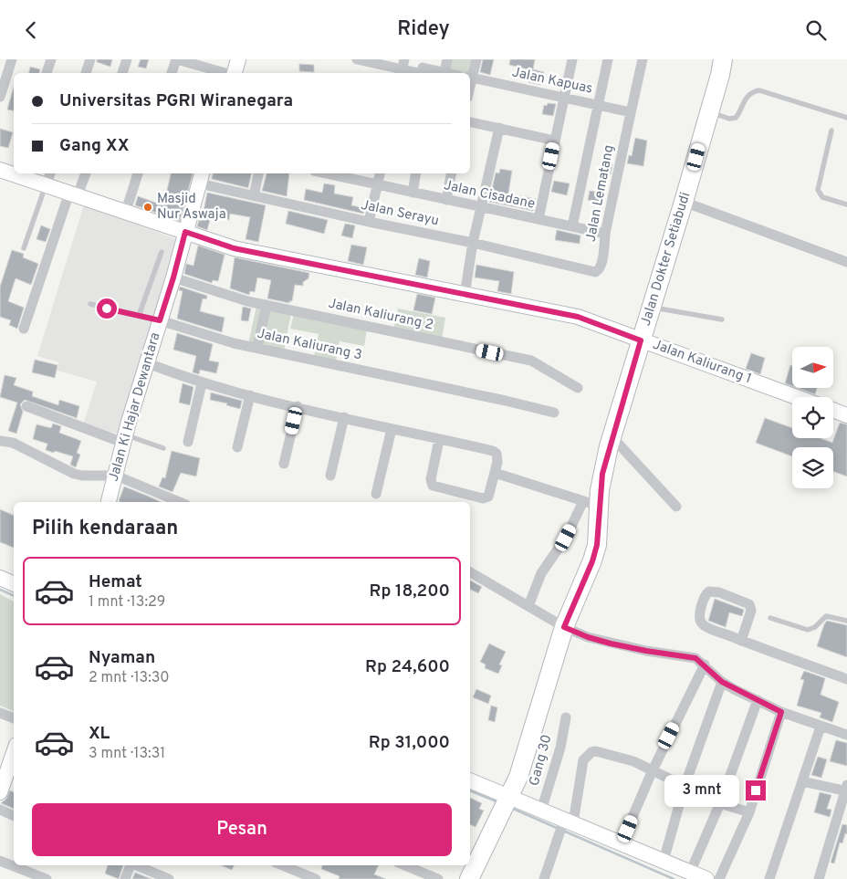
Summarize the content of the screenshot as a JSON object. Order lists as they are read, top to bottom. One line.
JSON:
{"streets":{"highway":["Jalan Dokter Setiabudi"],"street":["Jalan Kapuas","Jalan Lematang","Jalan Cisadane","Jalan Serayu","Jalan Kaliurang 2","Jalan Kaliurang 3","Jalan Kaliurang 1","Jalan Ki Hajar Dewantara","Gang 30"]},"crossings":[["Jalan Kapuas","Jalan Lematang"],["Jalan Lematang","Jalan Cisadane"],["Jalan Lematang","Jalan Serayu"],["Jalan Serayu","Jalan Ki Hajar Dewantara"],["Jalan Dokter Setiabudi","Jalan Kaliurang 1"],["Jalan Kaliurang 2","Jalan Ki Hajar Dewantara"],["Jalan Kaliurang 3","Jalan Ki Hajar Dewantara"],["Jalan Kaliurang 1","Jalan Ki Hajar Dewantara"]],"places":["Masjid Nur Aswaja"],"north":"right","page":{"header":"Ridey","banner":["Universitas PGRI Wiranegara","Gang XX"],"heading":"Pilih kendaraan","list":[{"name":"Hemat","note":"1 mnt · 13:29","value":"Rp 18,200"},{"name":"Nyaman","note":"2 mnt · 13:30","value":"Rp 24,600"},{"name":"XL","note":"3 mnt · 13:31","value":"Rp 31,000"}],"bubble":"3 mnt","buttons":"Pesan"}}
